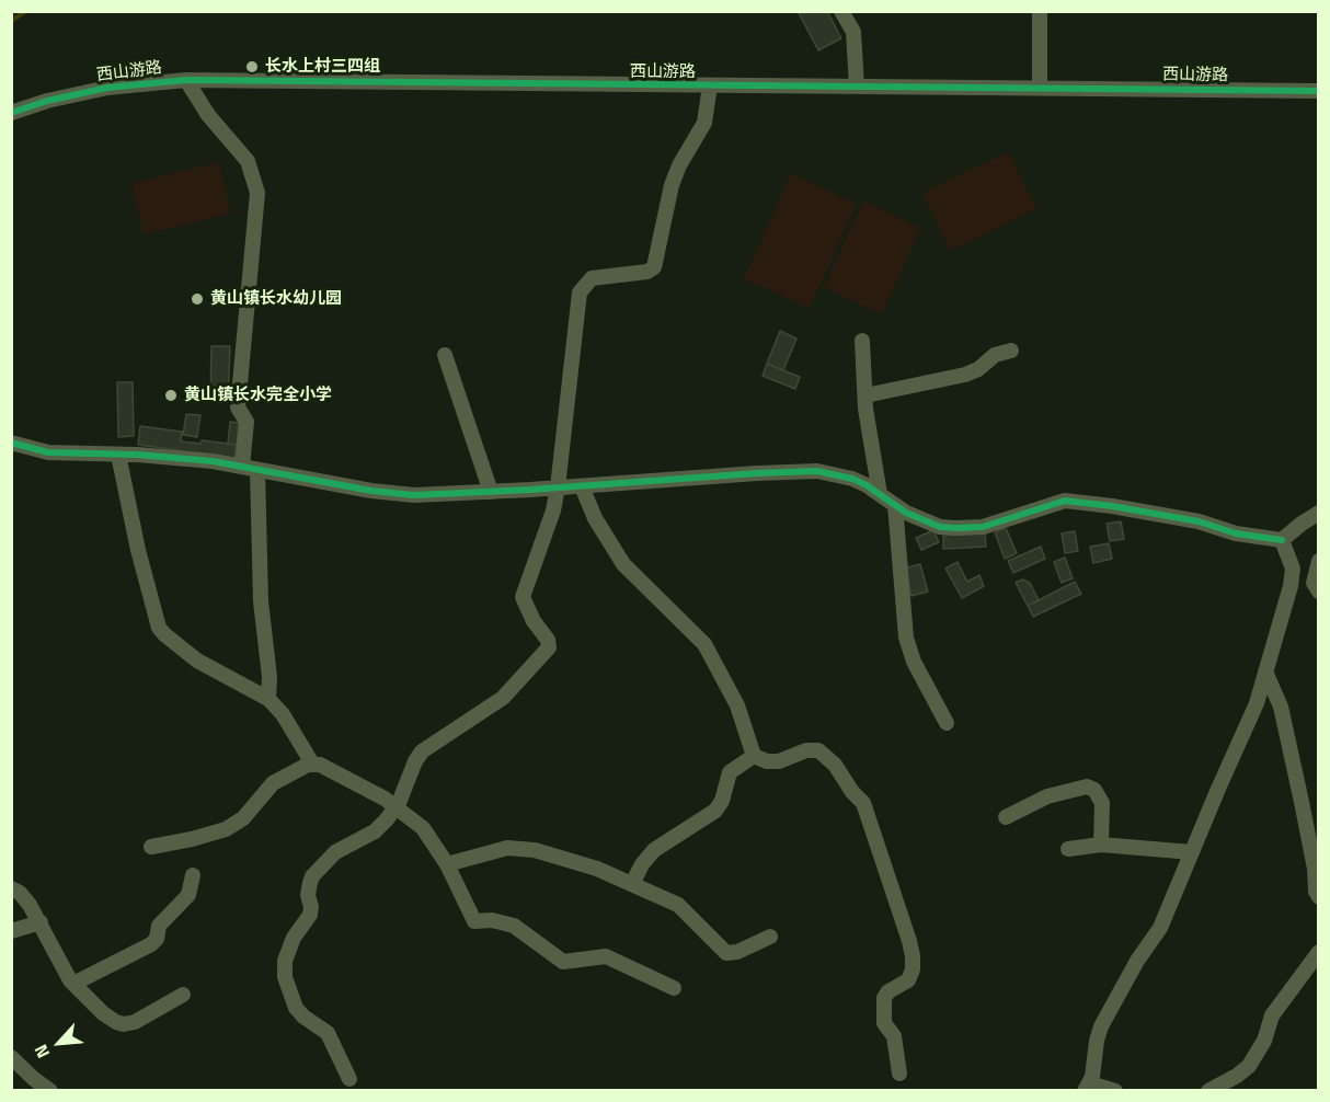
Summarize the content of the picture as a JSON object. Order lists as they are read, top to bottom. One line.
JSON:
{"streets":{"street":["西山游路"]},"places":["长水上村三四组","黄山镇长水幼儿园","黄山镇长水完全小学"],"north":"bottom left"}
